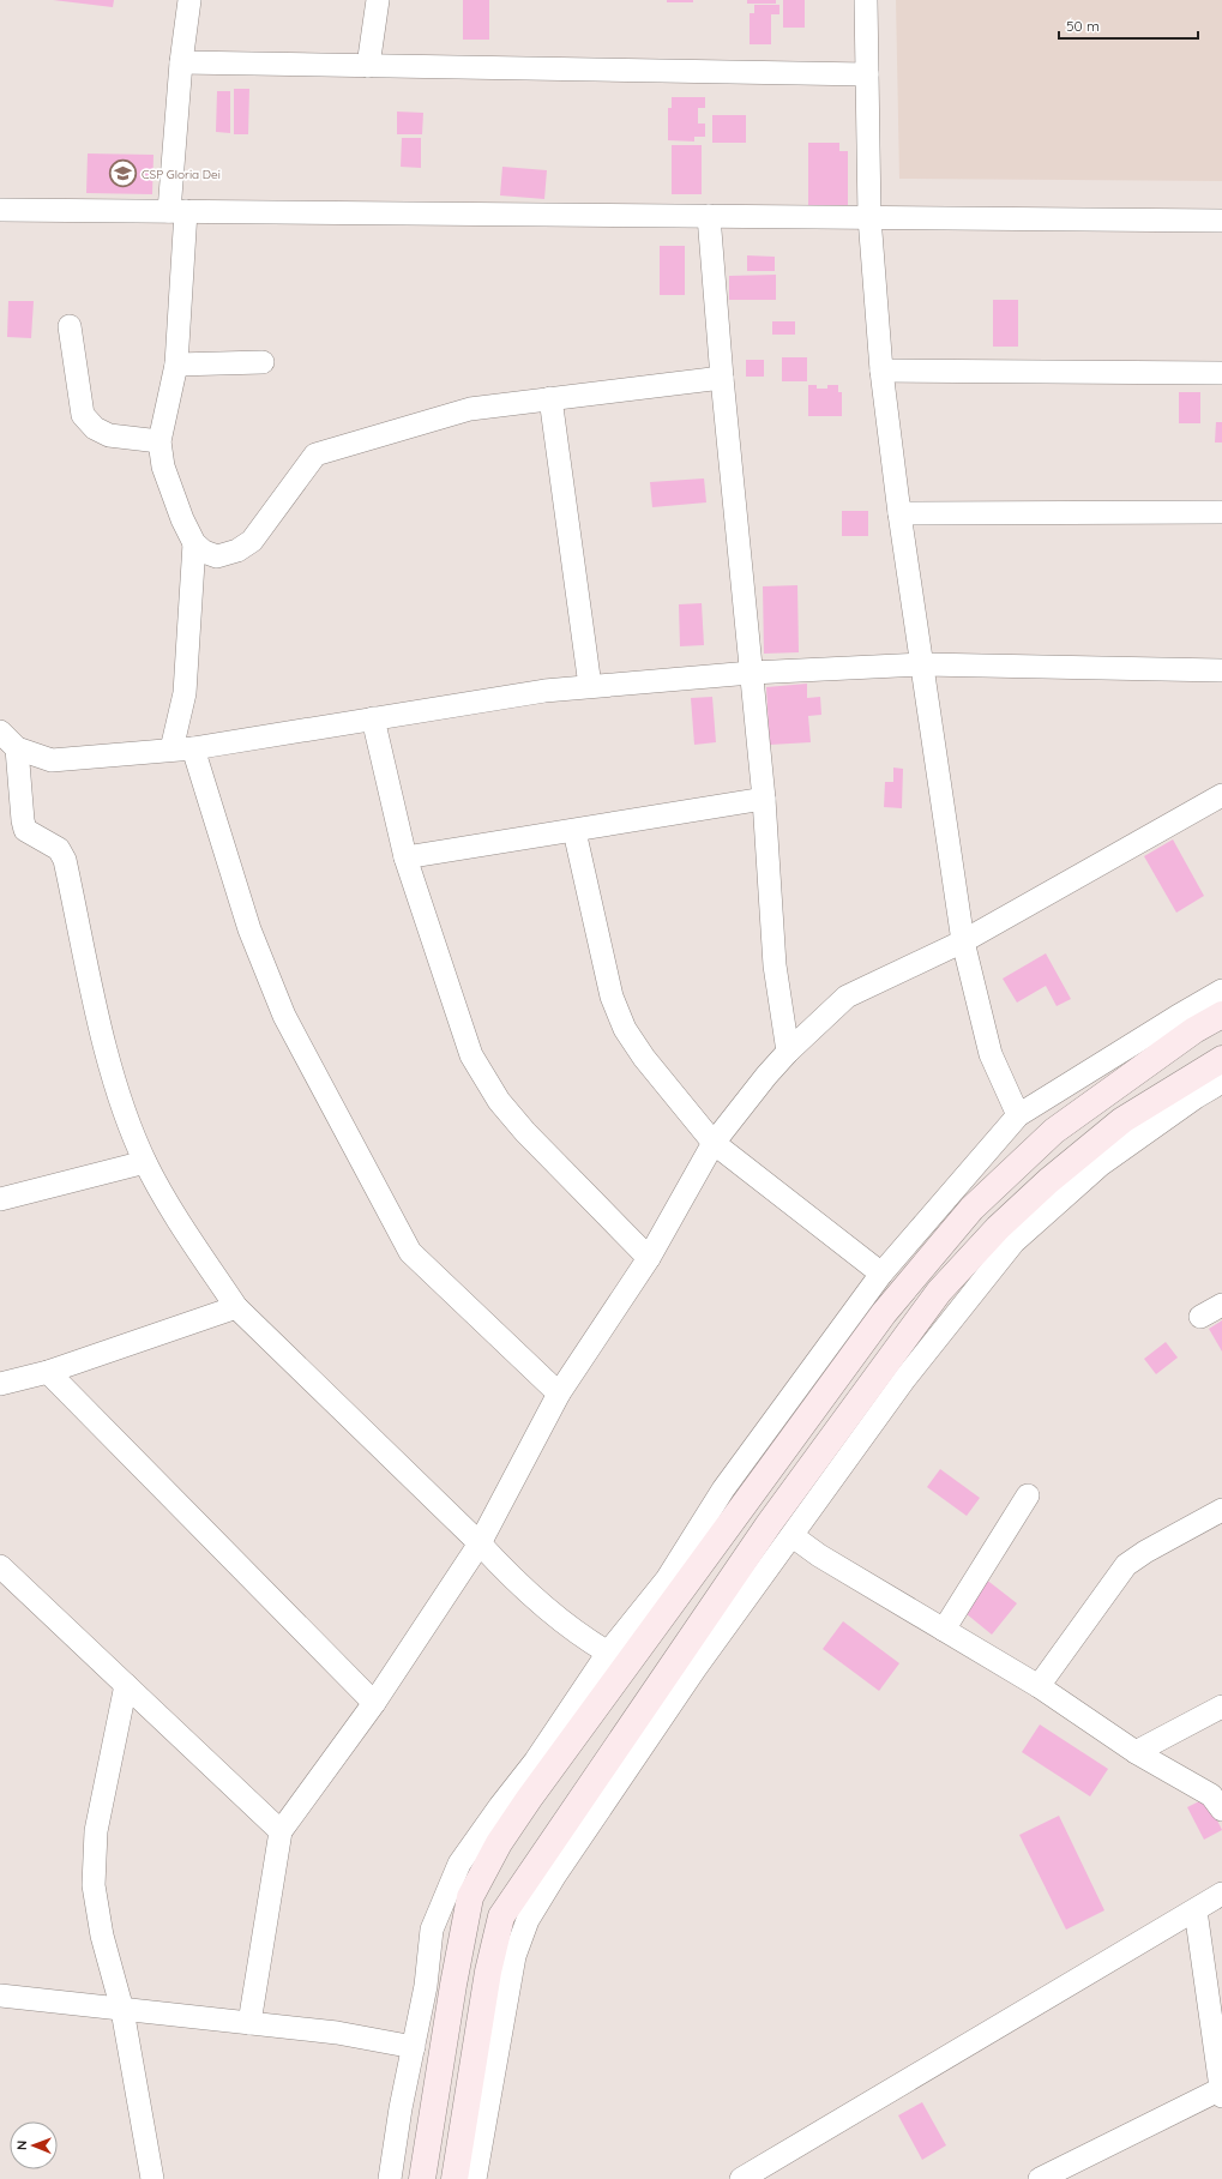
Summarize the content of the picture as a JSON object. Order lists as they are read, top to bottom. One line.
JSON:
{"places":{"school or university":["CSP Gloria Dei"]},"scale_bar":"50 m","north":"left"}
